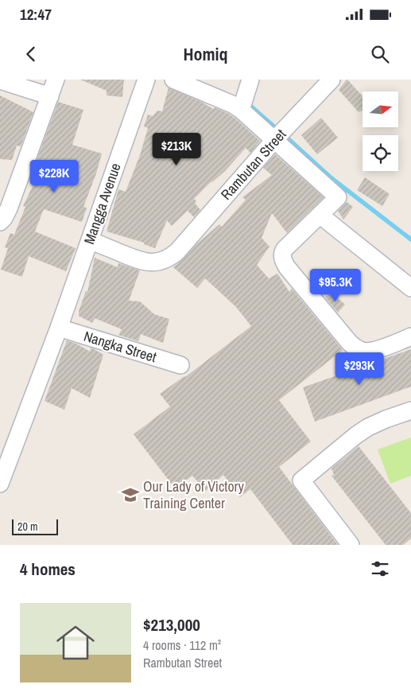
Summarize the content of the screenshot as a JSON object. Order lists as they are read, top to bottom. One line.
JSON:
{"streets":{"street":["Rambutan Street","Mangga Avenue","Nangka Street"]},"crossings":[["Rambutan Street","Mangga Avenue"],["Mangga Avenue","Nangka Street"]],"places":{"school or university":["Our Lady of Victory Training Center"]},"scale_bar":"20 m","north":"right","page":{"status":"12:47","header":"Homiq","price":["$213K","$228K","$95.3K","$293K"],"scale":"20 m","heading":"4 homes","list":[{"name":"$213,000","note":"4 rooms · 112 m² · Rambutan Street"}]}}
